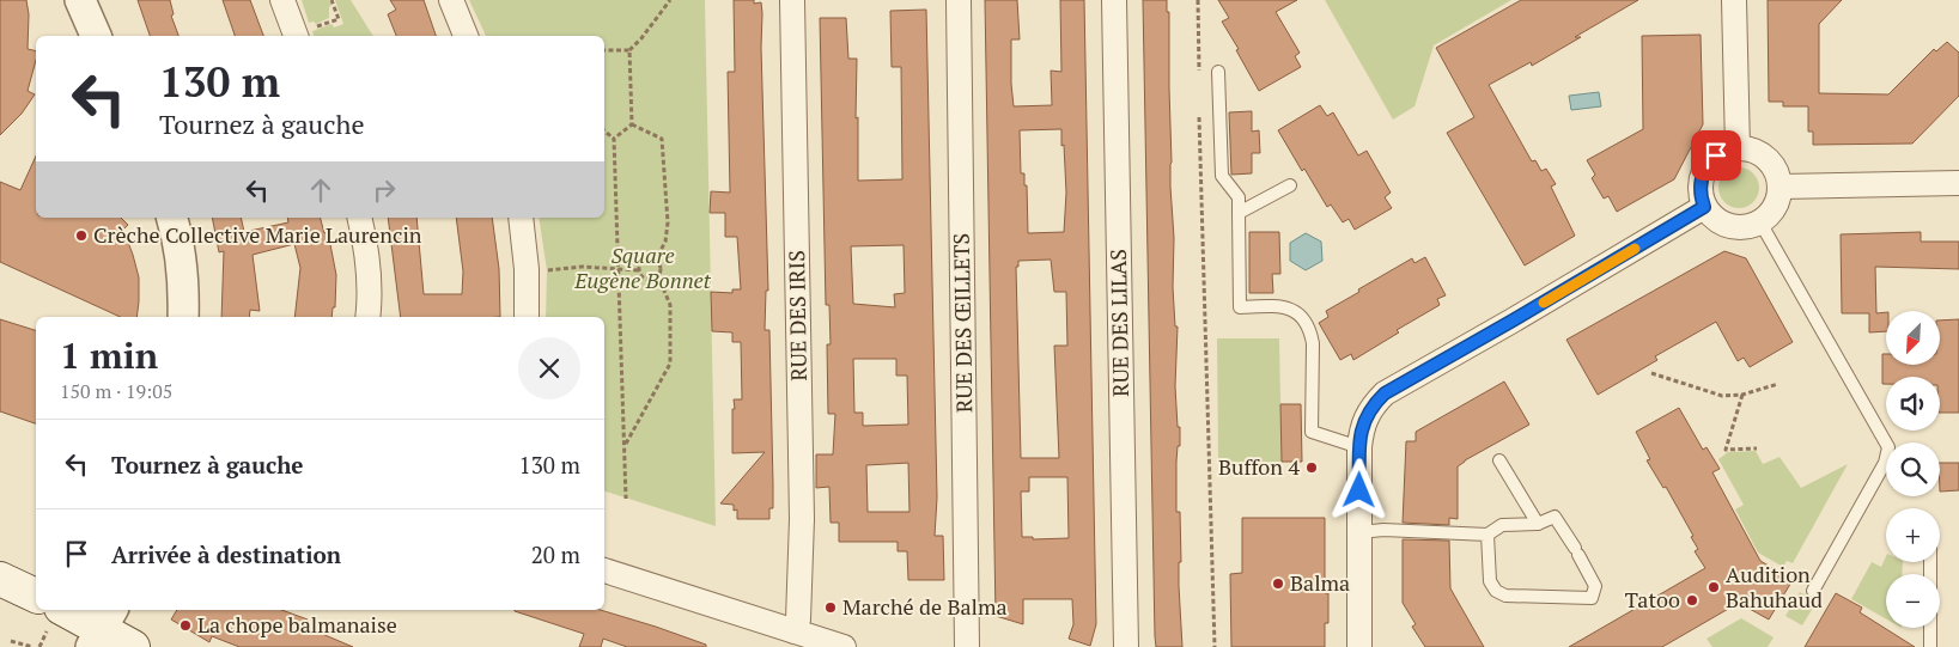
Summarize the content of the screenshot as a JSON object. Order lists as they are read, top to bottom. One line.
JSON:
{"streets":{"street":["RUE DES IRIS","RUE DES ŒILLETS","RUE DES LILAS"]},"parks":["Square Eugène Bonnet"],"places":["Crèche Collective Marie Laurencin","Buffon 4","Balma","Audition Bahuhaud","Tatoo","Marché de Balma","La chope balmanaise"],"north":"bottom left","page":{"turn":["130 m","Tournez à gauche"],"map_buttons":["+","−"],"heading":["1 min","150 m · 19:05"],"list":[{"name":"Tournez à gauche","value":"130 m"},{"name":"Arrivée à destination","value":"20 m"}]}}
